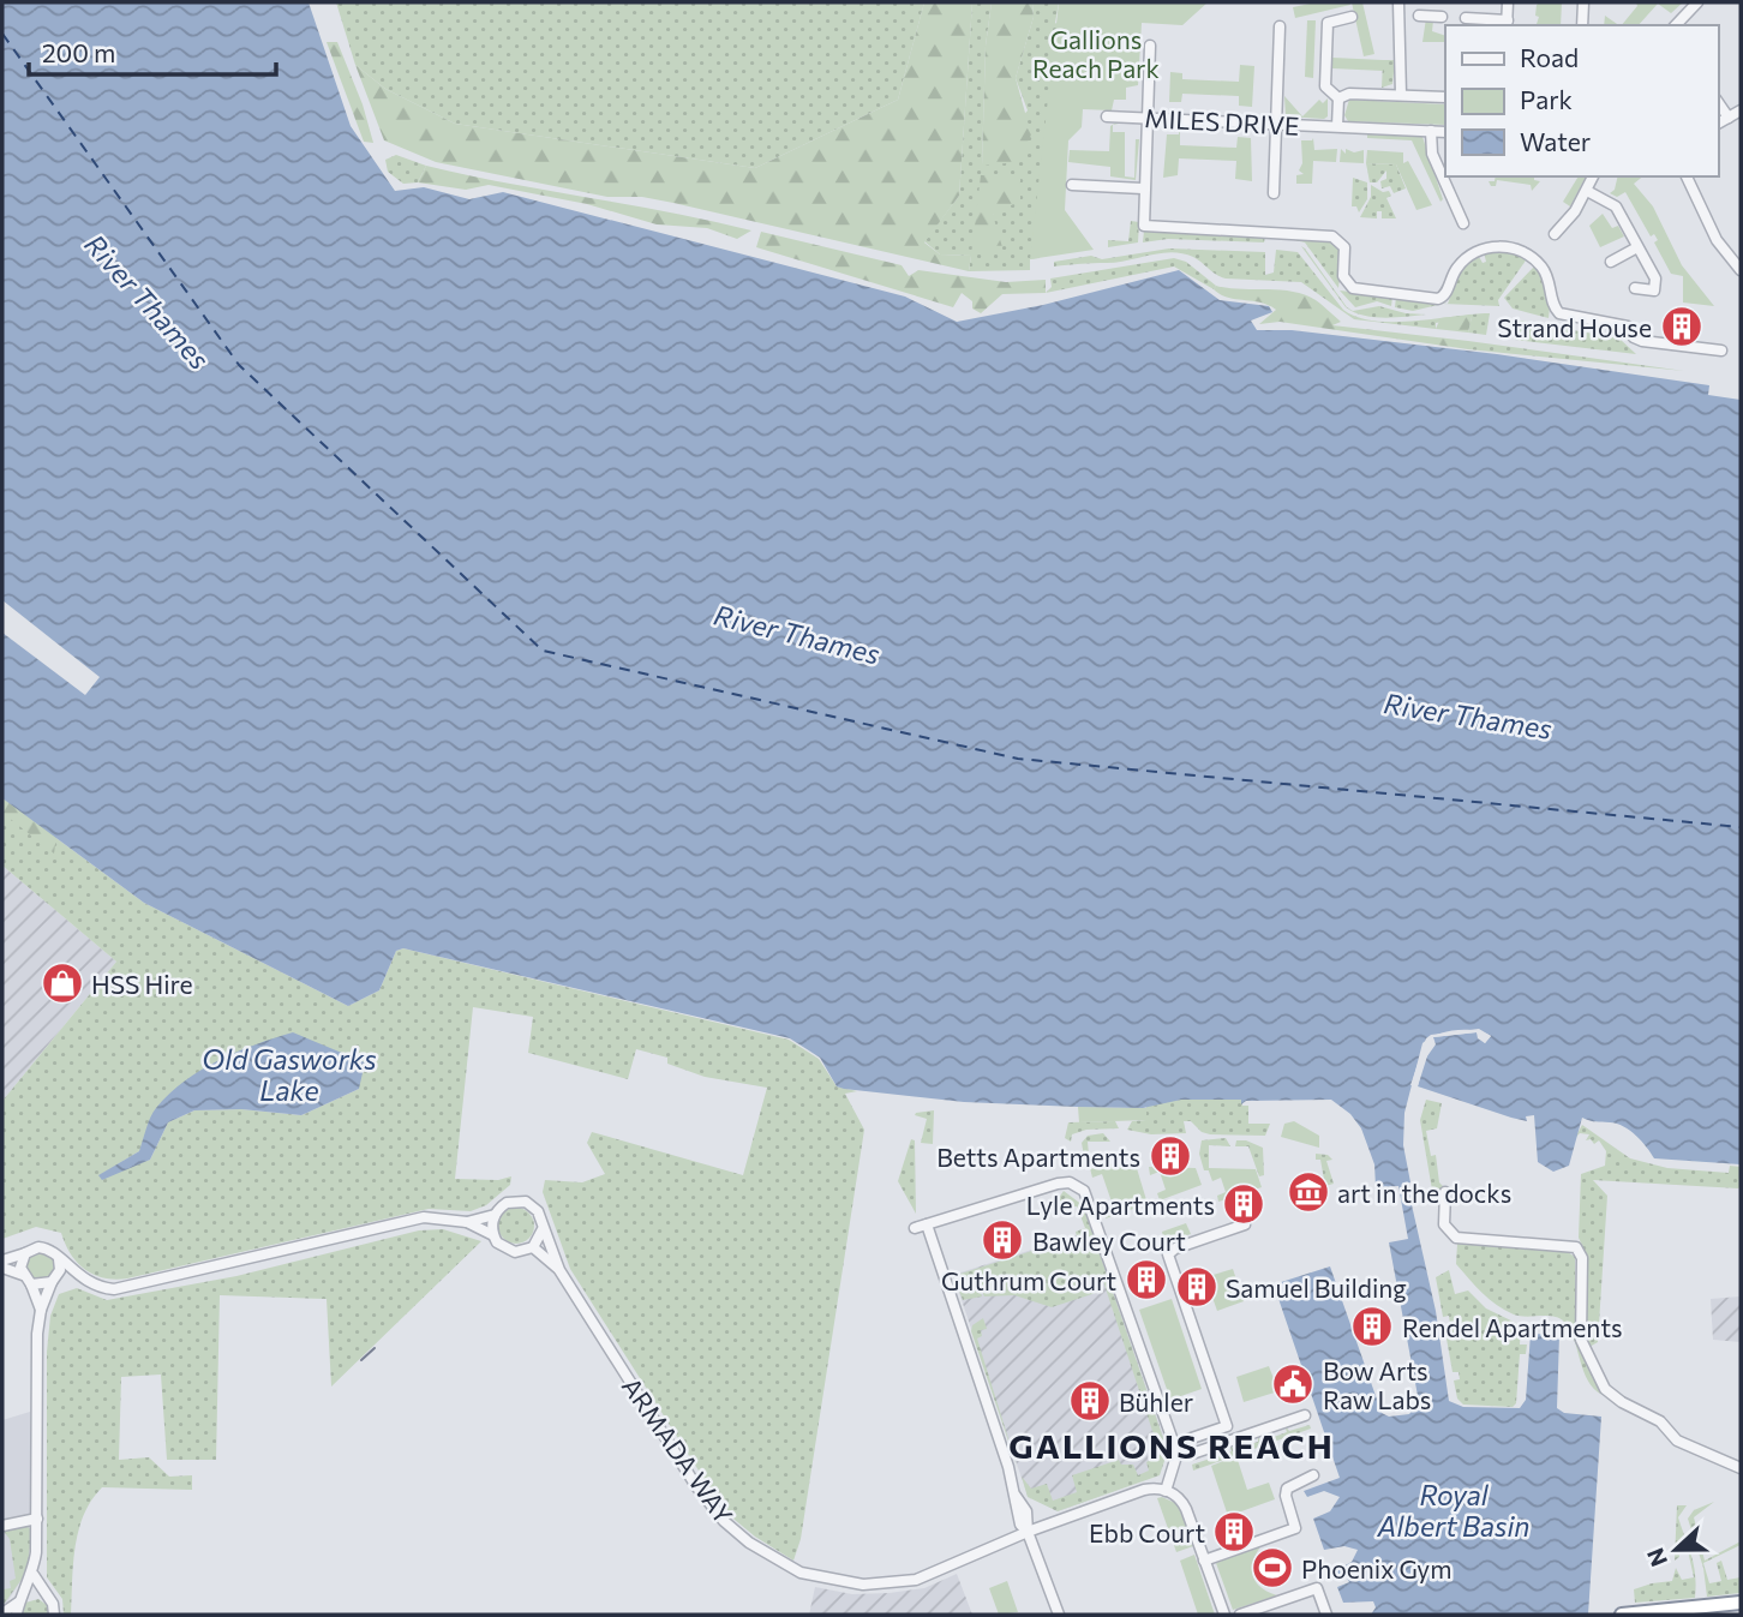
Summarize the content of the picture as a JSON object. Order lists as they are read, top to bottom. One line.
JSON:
{"streets":{"street":["MILES DRIVE","ARMADA WAY"]},"districts":["GALLIONS REACH"],"water":["River Thames","Old Gasworks Lake","Royal Albert Basin"],"parks":["Gallions Reach Park"],"places":{"building":["Strand House","Betts Apartments","Lyle Apartments","Bawley Court","Guthrum Court","Samuel Building","Rendel Apartments","Bühler","Ebb Court"],"shop":["HSS Hire"],"museum":["art in the docks"],"public building":["Bow Arts Raw Labs"],"sports":["Phoenix Gym"]},"legend":["Road","Park","Water"],"scale_bar":"200 m","north":"left"}
